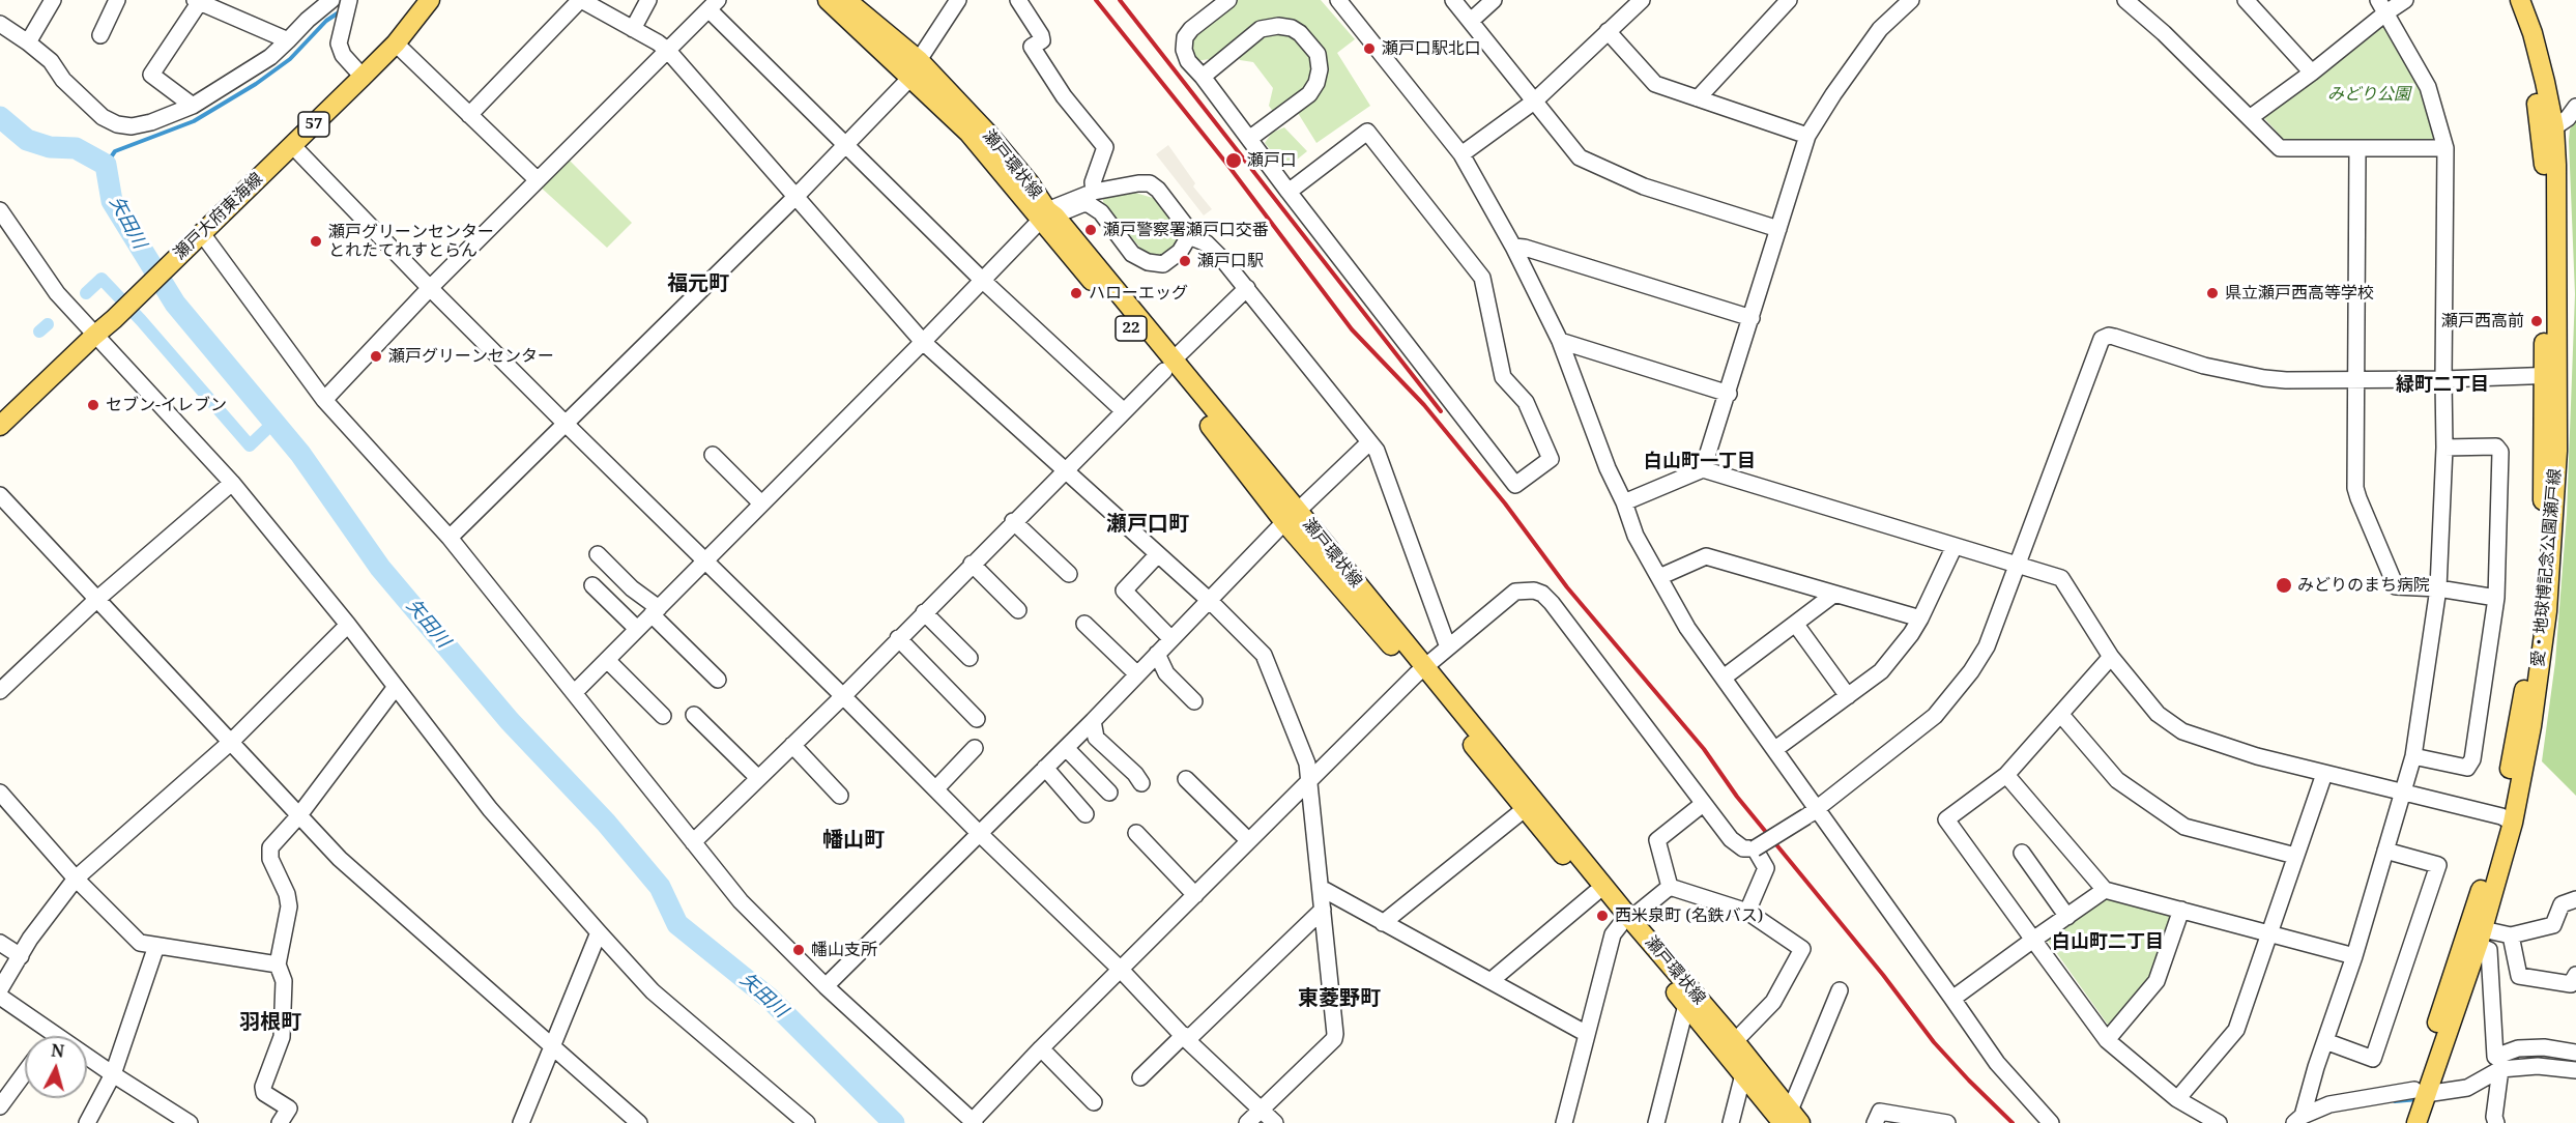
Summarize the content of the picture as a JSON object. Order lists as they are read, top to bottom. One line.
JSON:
{"streets":{"main road":["57","瀬戸環状線","瀬戸大府東海線","22","愛・地球博記念公園瀬戸線"]},"districts":["福元町","緑町二丁目","白山町一丁目","瀬戸口町","幡山町","白山町二丁目","東菱野町","羽根町"],"water":["矢田川"],"parks":["みどり公園"],"places":["瀬戸口駅北口","瀬戸口","瀬戸警察署瀬戸口交番","瀬戸グリーンセンター とれたてれすとらん","瀬戸口駅","ハローエッグ","県立瀬戸西高等学校","瀬戸西高前","瀬戸グリーンセンター","セブン-イレブン","みどりのまち病院","西米泉町 (名鉄バス)","幡山支所"],"north":"top"}
